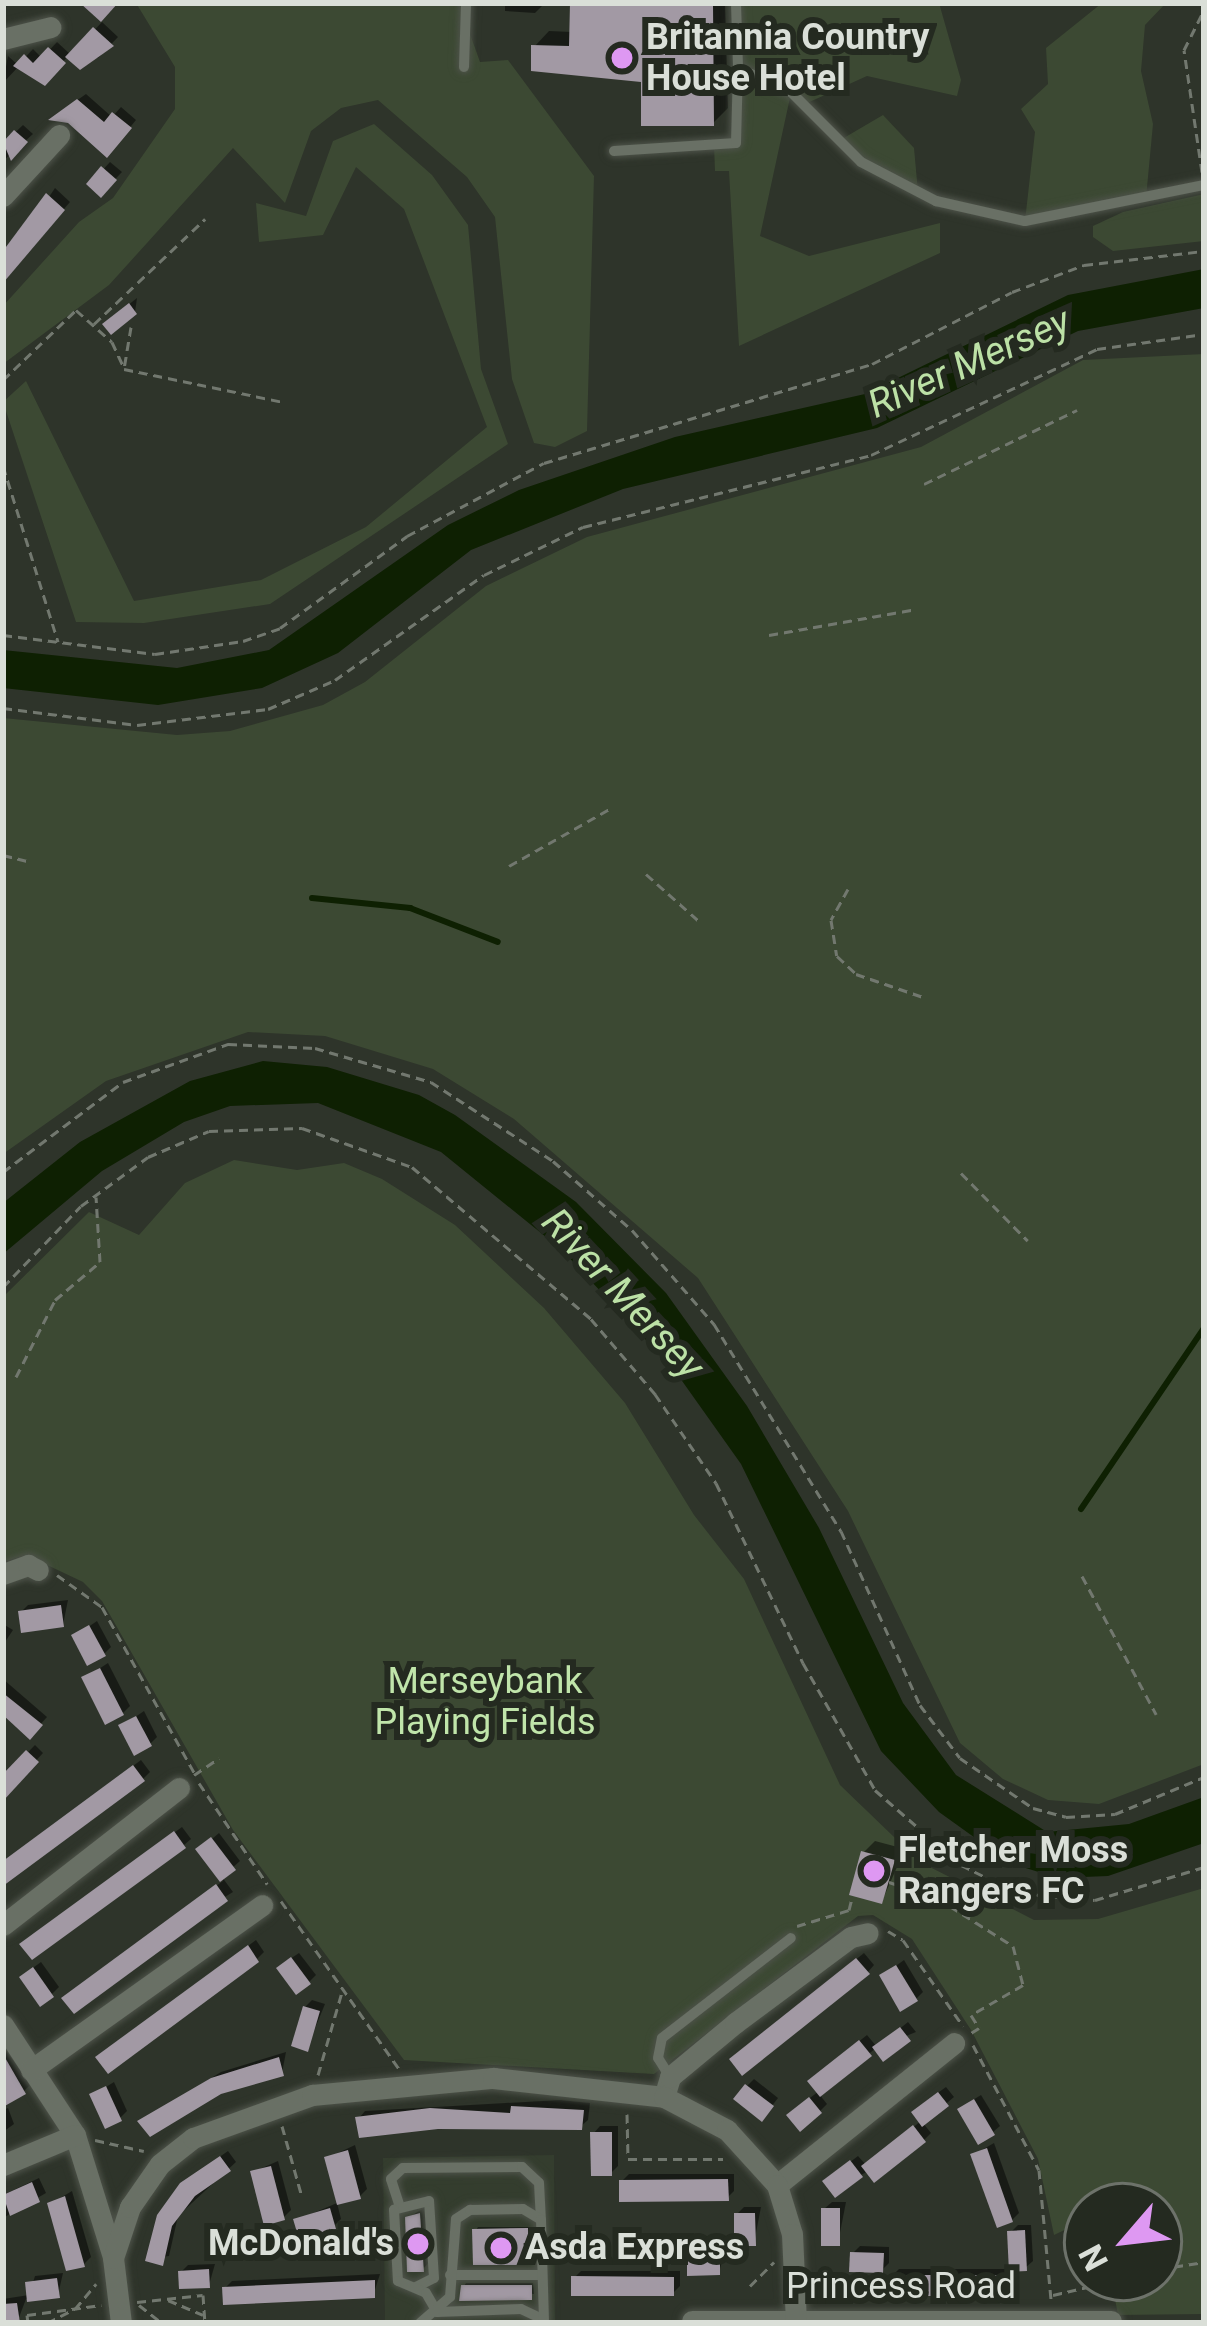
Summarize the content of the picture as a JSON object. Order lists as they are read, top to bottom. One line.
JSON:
{"streets":{"street":["Princess Road"]},"water":["River Mersey"],"parks":["Merseybank Playing Fields"],"places":["Britannia Country House Hotel","Fletcher Moss Rangers FC","McDonald's","Asda Express"],"north":"bottom left"}
